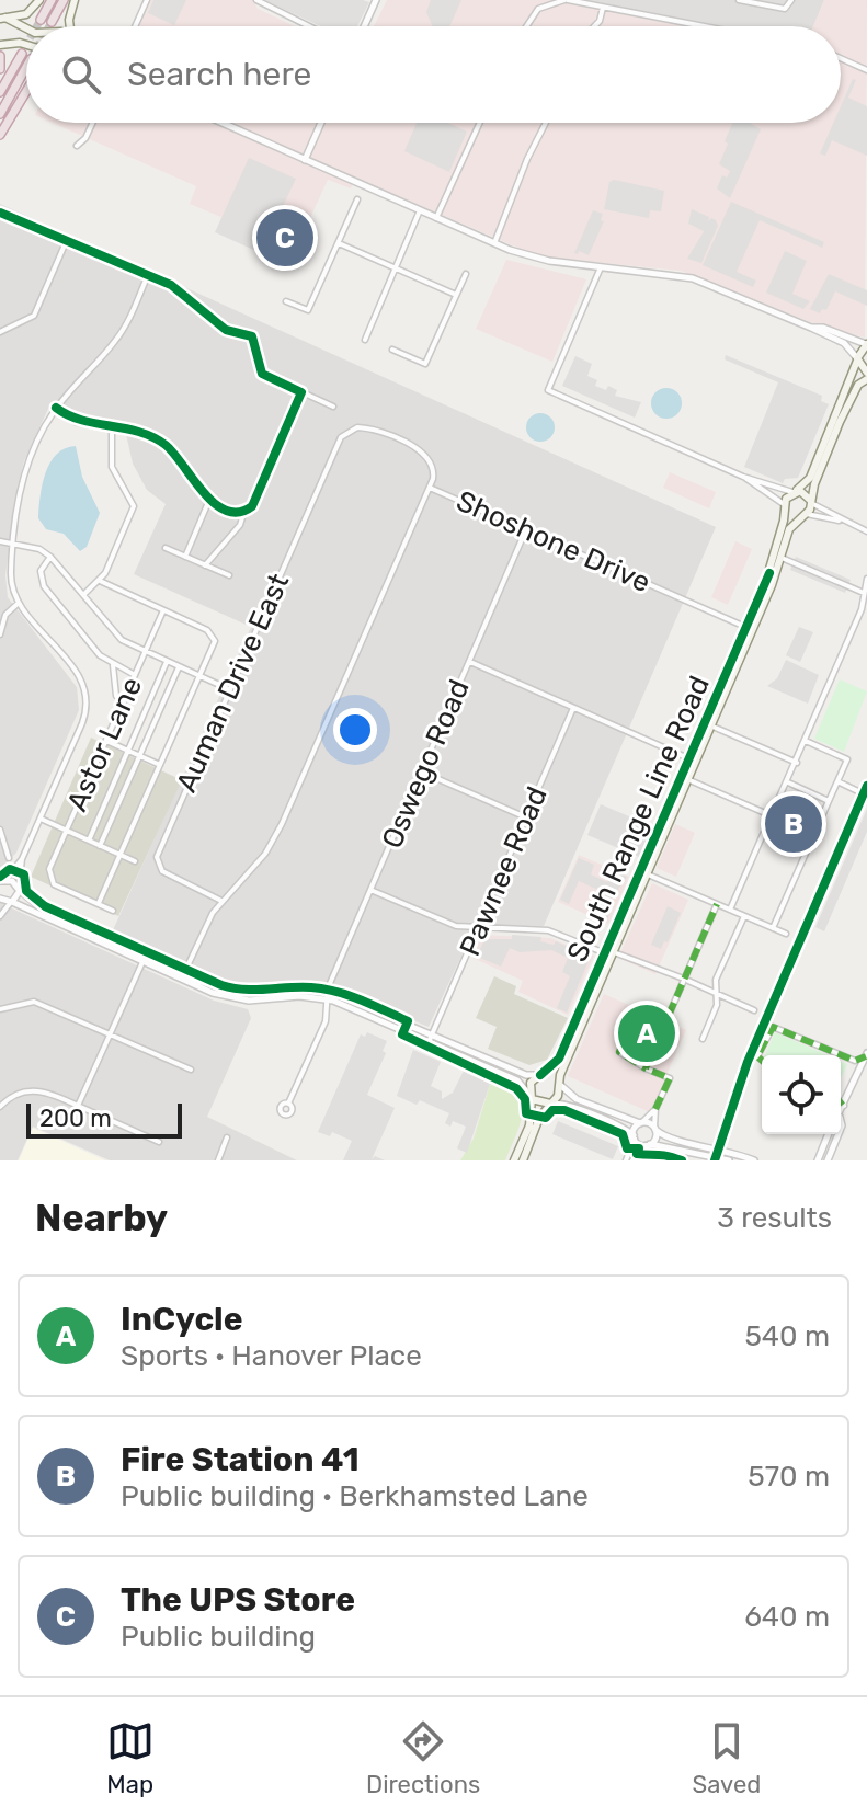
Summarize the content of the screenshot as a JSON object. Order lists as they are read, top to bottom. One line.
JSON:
{"streets":{"main road":["South Range Line Road"],"street":["Shoshone Drive","Auman Drive East","Astor Lane","Oswego Road","Pawnee Road"]},"crossings":[["Shoshone Drive","Auman Drive East"],["Shoshone Drive","Oswego Road"],["Shoshone Drive","South Range Line Road"]],"scale_bar":"200 m","page":{"search":"Search here","pins":["C","B","A"],"scale":"200 m","heading":["Nearby","3 results"],"list":[{"mark":"A","name":"InCycle","note":"Sports · Hanover Place","value":"540 m"},{"mark":"B","name":"Fire Station 41","note":"Public building · Berkhamsted Lane","value":"570 m"},{"mark":"C","name":"The UPS Store","note":"Public building","value":"640 m"}],"nav":["Map","Directions","Saved"]}}
